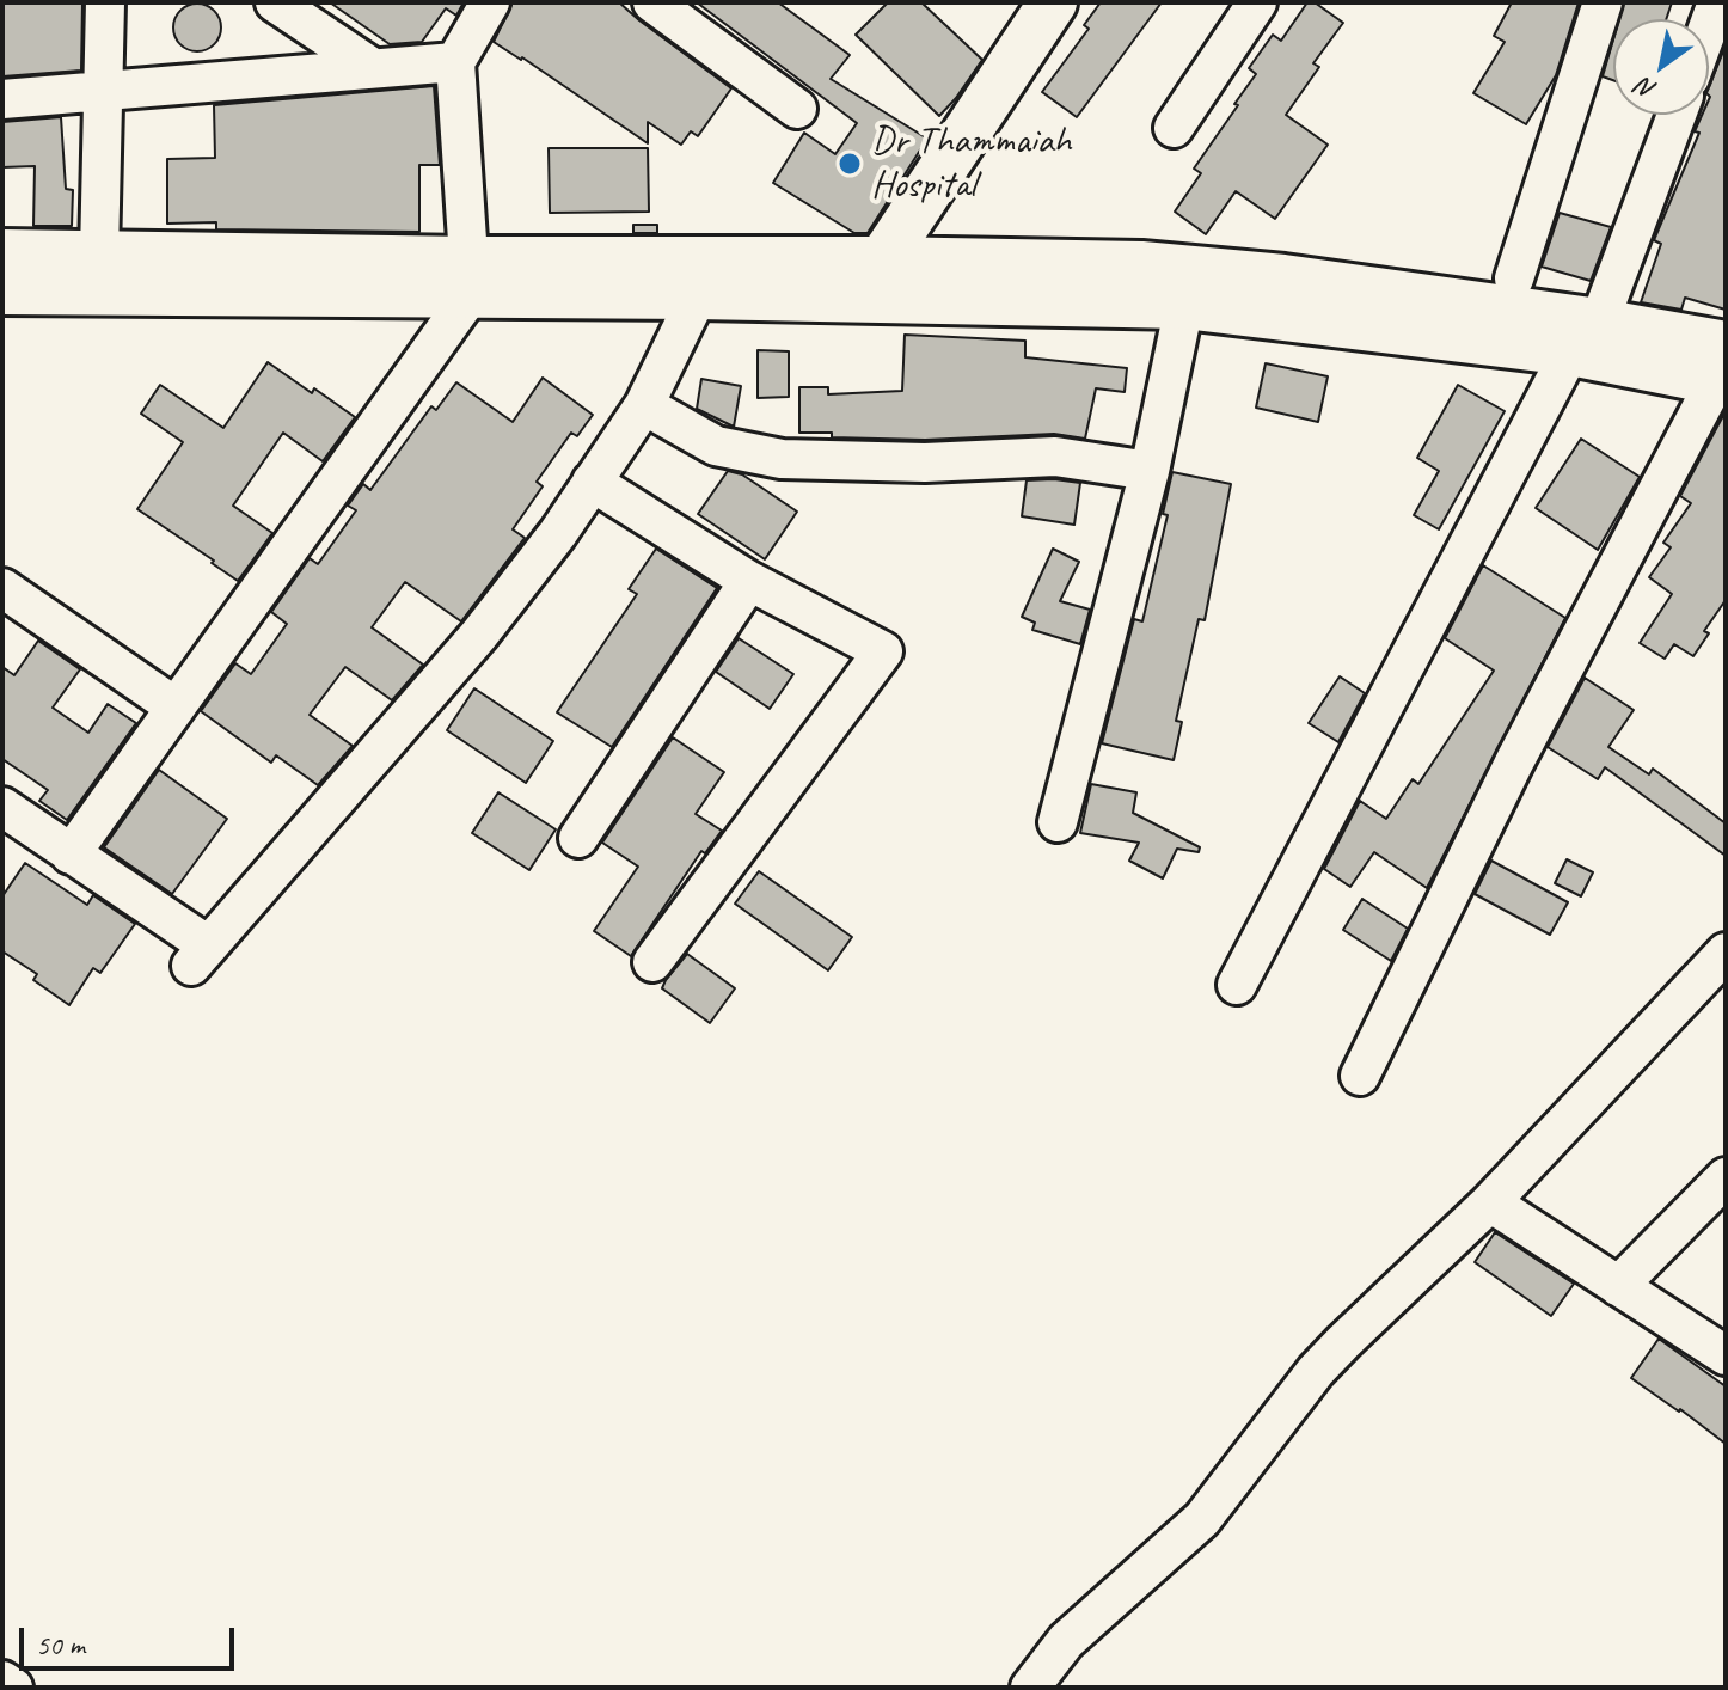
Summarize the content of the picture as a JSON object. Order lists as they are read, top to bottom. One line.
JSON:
{"places":["Dr Thammaiah Hospital"],"scale_bar":"50 m","north":"bottom left"}
